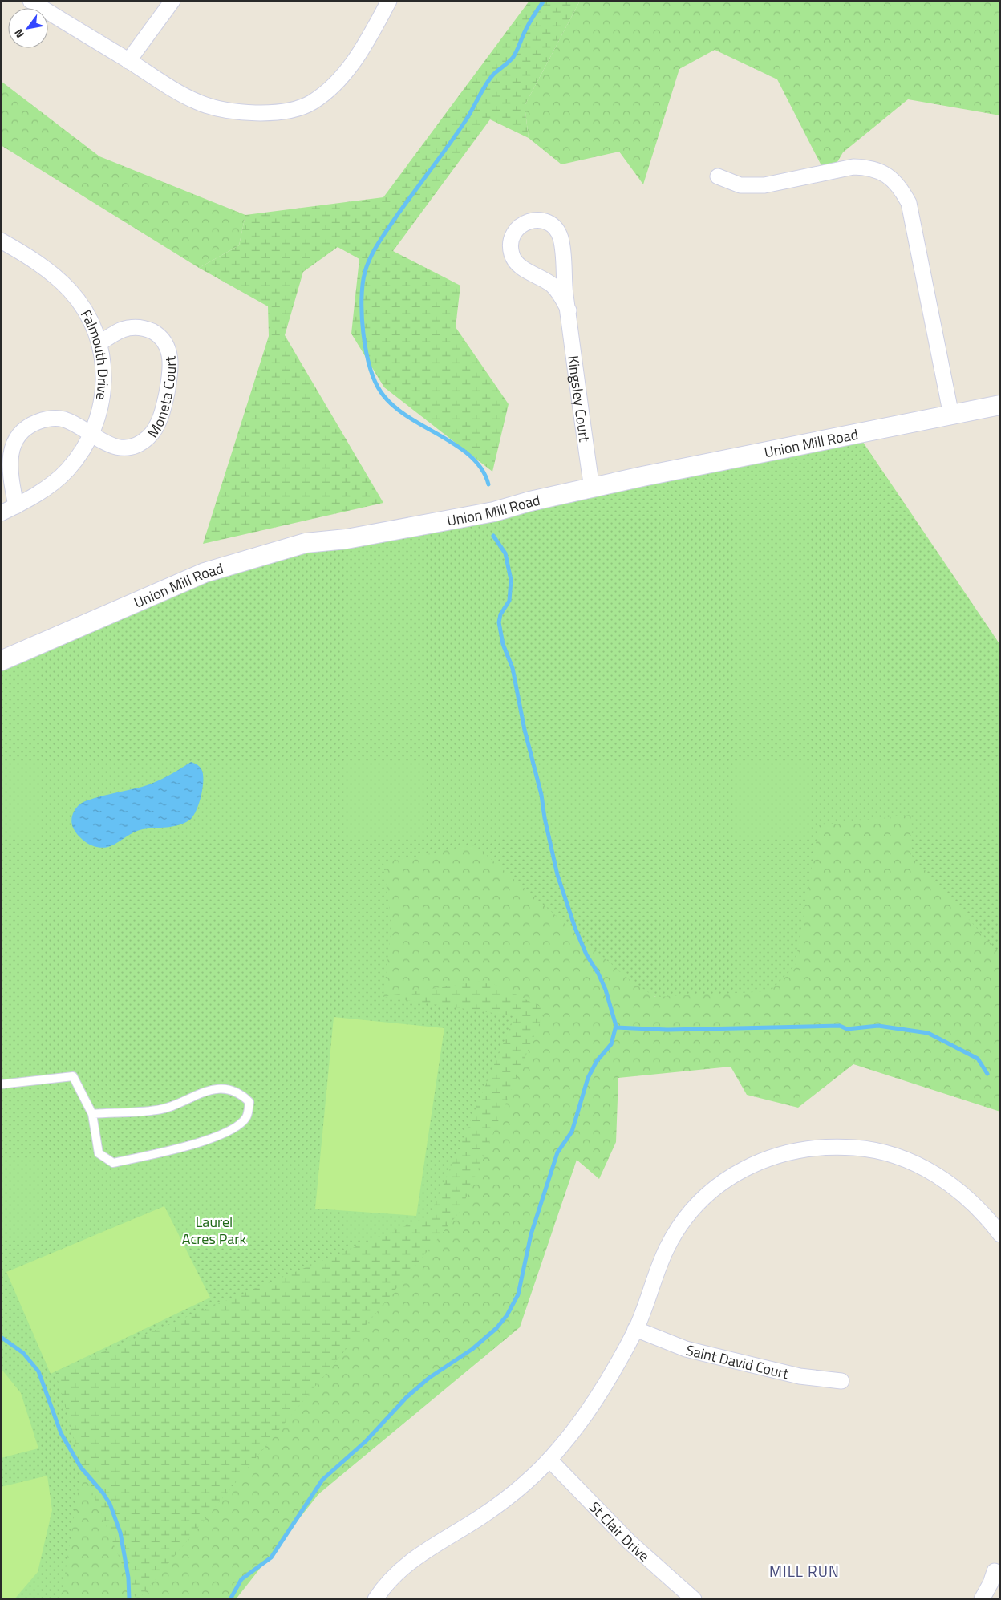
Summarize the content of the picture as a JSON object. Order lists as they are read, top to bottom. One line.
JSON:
{"streets":{"street":["Falmouth Drive","Moneta Court","Kingsley Court","Union Mill Road","Saint David Court","St Clair Drive"]},"crossings":[["Falmouth Drive","Moneta Court"],["Kingsley Court","Union Mill Road"]],"districts":["MILL RUN"],"parks":["Laurel Acres Park"],"north":"bottom left"}
